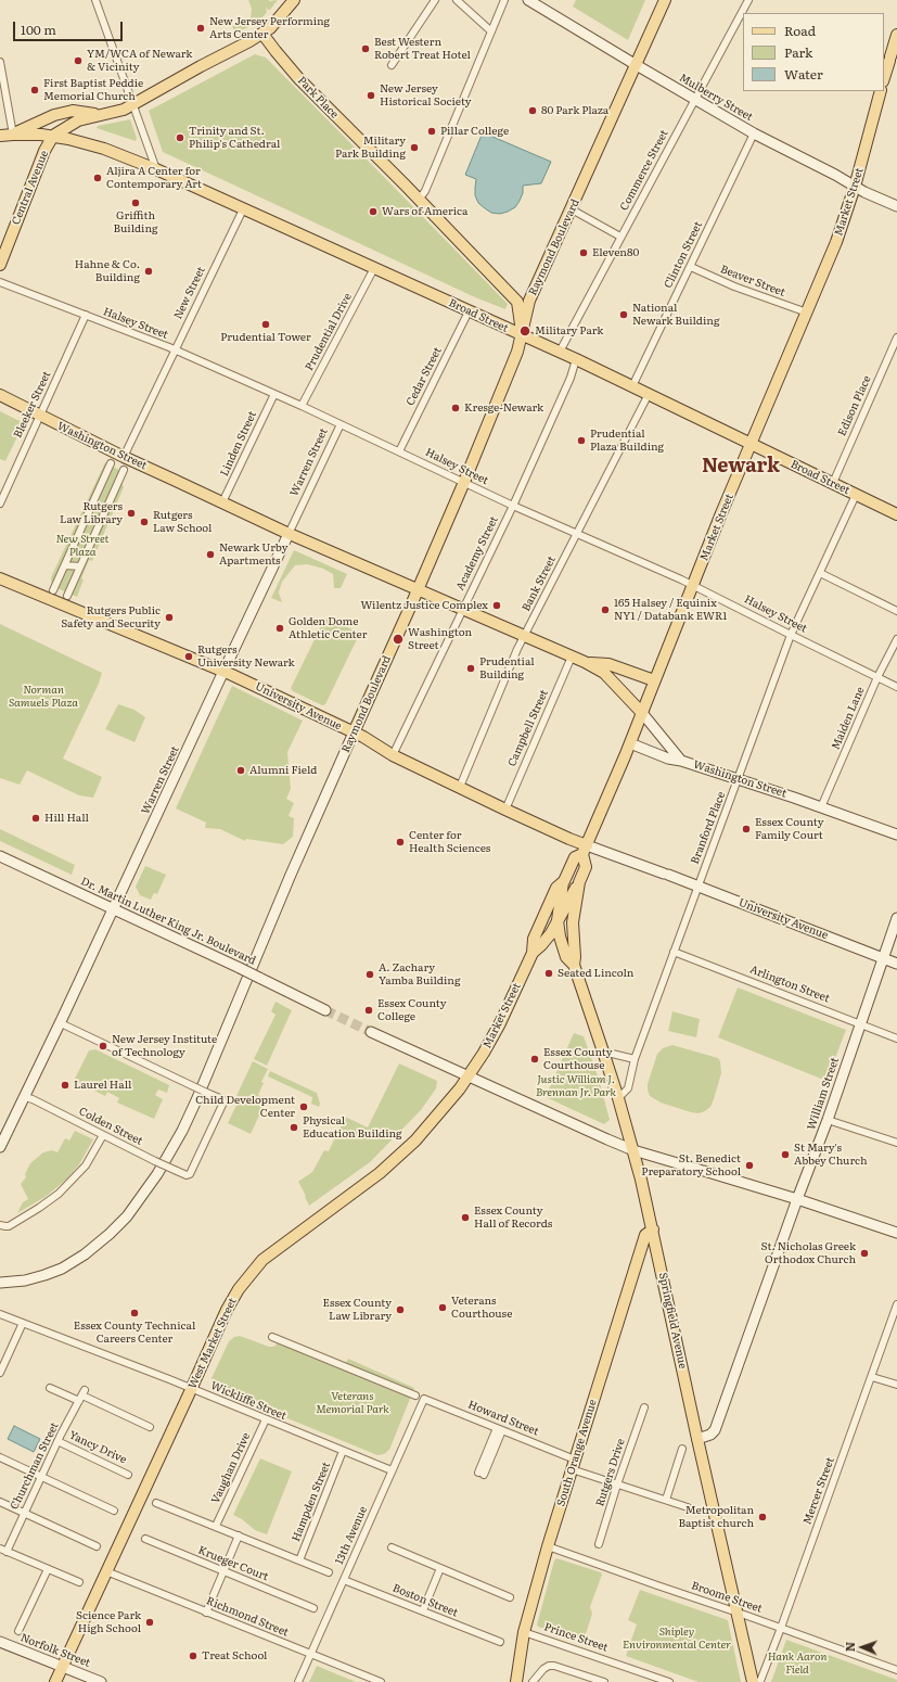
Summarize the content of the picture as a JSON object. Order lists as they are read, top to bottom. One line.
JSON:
{"streets":{"main road":["Park Place","Central Avenue","Market Street","Raymond Boulevard","Broad Street","Washington Street","University Avenue","Springfield Avenue","West Market Street","South Orange Avenue"],"street":["Mulberry Street","Commerce Street","Clinton Street","Beaver Street","New Street","Halsey Street","Prudential Drive","Cedar Street","Bleeker Street","Edison Place","Linden Street","Warren Street","Academy Street","Bank Street","Maiden Lane","Campbell Street","Branford Place","Dr. Martin Luther King Jr. Boulevard","Arlington Street","William Street","Colden Street","Wickliffe Street","Howard Street","Yancy Drive","Churchman Street","Vaughan Drive","Rutgers Drive","Mercer Street","Hampden Street","13th Avenue","Krueger Court","Broome Street","Boston Street","Richmond Street","Prince Street","Norfolk Street"]},"crossings":[["Park Place","Raymond Boulevard"],["Park Place","Broad Street"],["Mulberry Street","Commerce Street"],["Mulberry Street","Market Street"],["Mulberry Street","Raymond Boulevard"],["Mulberry Street","Clinton Street"],["Commerce Street","Broad Street"],["Central Avenue","Broad Street"],["Market Street","Beaver Street"],["Market Street","Broad Street"],["Market Street","Halsey Street"],["Market Street","Washington Street"],["Market Street","University Avenue"],["Market Street","Springfield Avenue"],["Market Street","West Market Street"],["Raymond Boulevard","Broad Street"],["Raymond Boulevard","Halsey Street"],["Raymond Boulevard","Washington Street"],["Raymond Boulevard","University Avenue"],["Clinton Street","Beaver Street"],["Clinton Street","Broad Street"],["New Street","Broad Street"],["New Street","Halsey Street"],["New Street","Washington Street"],["Broad Street","Prudential Drive"],["Broad Street","Cedar Street"],["Broad Street","Edison Place"],["Broad Street","Academy Street"],["Broad Street","Bank Street"],["Broad Street","Branford Place"],["Halsey Street","Prudential Drive"],["Halsey Street","Cedar Street"],["Halsey Street","Bleeker Street"],["Halsey Street","Linden Street"],["Halsey Street","Warren Street"],["Halsey Street","Academy Street"],["Halsey Street","Bank Street"],["Halsey Street","Maiden Lane"],["Halsey Street","Branford Place"],["Bleeker Street","Washington Street"],["Linden Street","Washington Street"],["Washington Street","Warren Street"],["Washington Street","Academy Street"],["Washington Street","Bank Street"],["Washington Street","Maiden Lane"],["Washington Street","Campbell Street"],["Washington Street","Branford Place"],["Warren Street","University Avenue"],["Warren Street","Dr. Martin Luther King Jr. Boulevard"],["Warren Street","Colden Street"],["Academy Street","University Avenue"],["Bank Street","University Avenue"],["University Avenue","Campbell Street"],["University Avenue","Branford Place"],["University Avenue","William Street"],["University Avenue","Springfield Avenue"],["Branford Place","Arlington Street"],["Branford Place","Springfield Avenue"],["Arlington Street","William Street"],["William Street","Springfield Avenue"],["Springfield Avenue","South Orange Avenue"],["Springfield Avenue","Broome Street"],["West Market Street","Wickliffe Street"],["West Market Street","Richmond Street"],["West Market Street","Norfolk Street"],["Wickliffe Street","Vaughan Drive"],["Wickliffe Street","Hampden Street"],["Wickliffe Street","13th Avenue"],["Howard Street","South Orange Avenue"],["Howard Street","Rutgers Drive"],["Howard Street","13th Avenue"],["Yancy Drive","Churchman Street"],["South Orange Avenue","Broome Street"],["South Orange Avenue","Prince Street"],["Mercer Street","Broome Street"],["13th Avenue","Boston Street"],["13th Avenue","Richmond Street"]],"districts":["Newark"],"parks":["New Street Plaza","Norman Samuels Plaza","Justic William J. Brennan Jr. Park","Veterans Memorial Park","Shipley Environmental Center","Hank Aaron Field"],"places":["New Jersey Performing Arts Center","Best Western Robert Treat Hotel","YM/WCA of Newark & Vicinity","First Baptist Peddie Memorial Church","New Jersey Historical Society","80 Park Plaza","Pillar College","Trinity and St. Philip's Cathedral","Military Park Building","Aljira A Center for Contemporary Art","Griffith Building","Wars of America","Eleven80","Hahne & Co. Building","National Newark Building","Prudential Tower","Military Park","Kresge-Newark","Prudential Plaza Building","Rutgers Law Library","Rutgers Law School","Newark Urby Apartments","Wilentz Justice Complex","165 Halsey / Equinix NY1 / Databank EWR1","Rutgers Public Safety and Security","Golden Dome Athletic Center","Washington Street","Rutgers University Newark","Prudential Building","Alumni Field","Hill Hall","Essex County Family Court","Center for Health Sciences","Seated Lincoln","A. Zachary Yamba Building","Essex County College","New Jersey Institute of Technology","Essex County Courthouse","Laurel Hall","Child Development Center","Physical Education Building","St Mary's Abbey Church","St. Benedict Preparatory School","Essex County Hall of Records","St. Nicholas Greek Orthodox Church","Veterans Courthouse","Essex County Law Library","Essex County Technical Careers Center","Metropolitan Baptist church","Science Park High School","Treat School"],"legend":["Road","Park","Water"],"scale_bar":"100 m","north":"left"}
